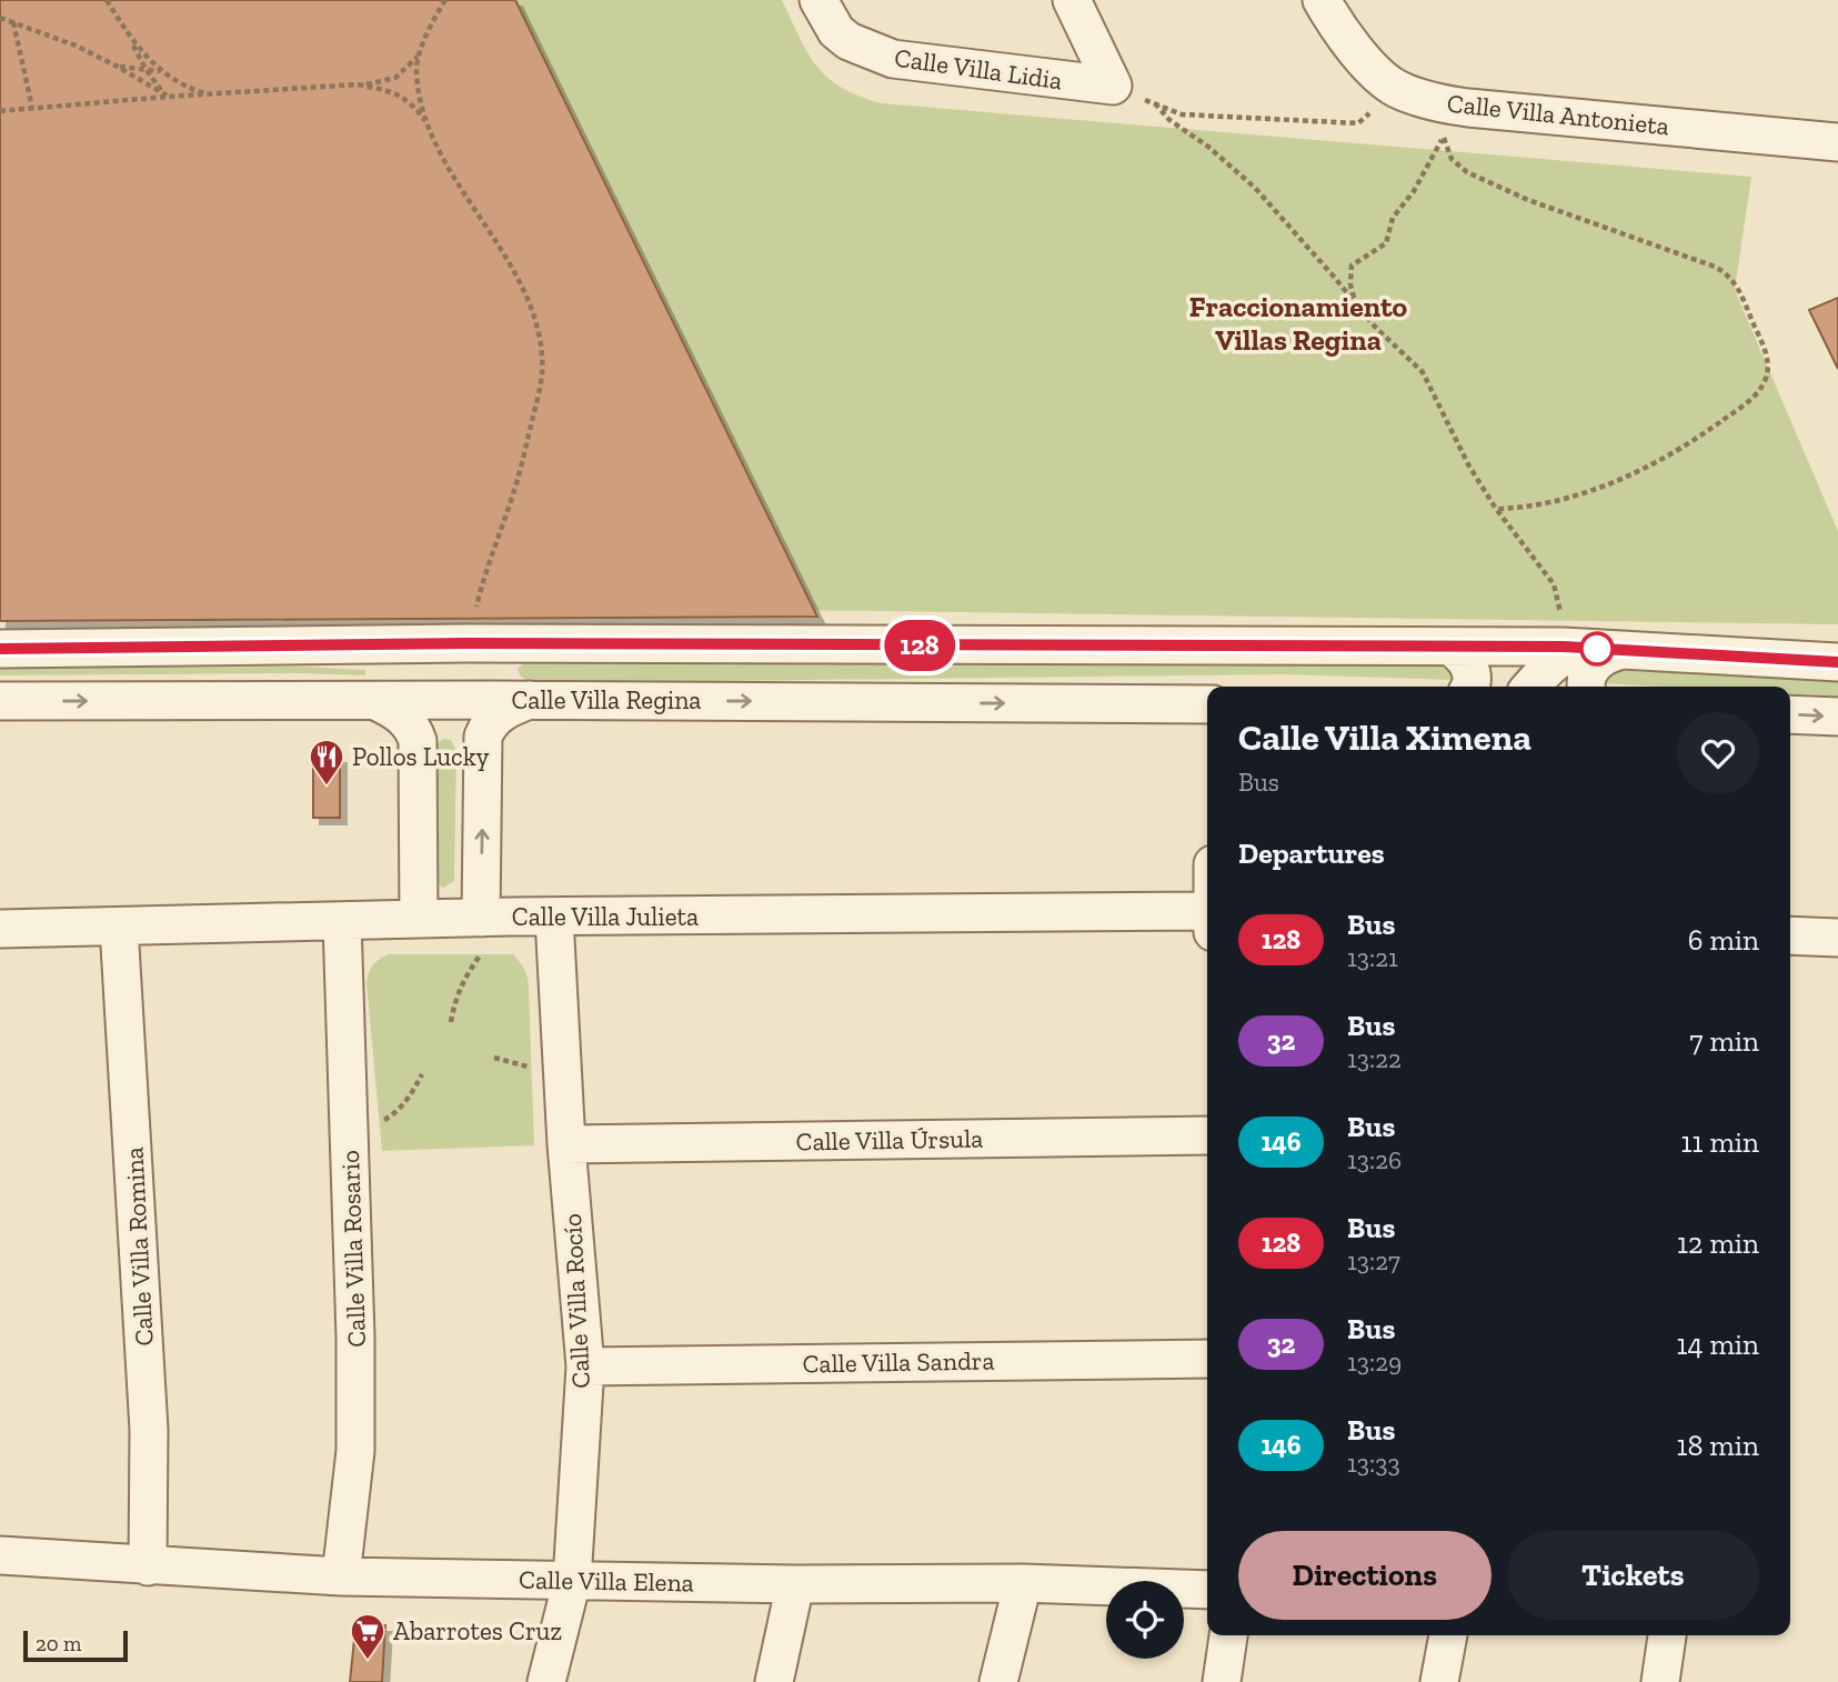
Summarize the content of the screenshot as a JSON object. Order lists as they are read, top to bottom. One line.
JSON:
{"streets":{"street":["Calle Villa Lidia","Calle Villa Antonieta","Calle Villa Regina","Calle Villa Julieta","Calle Villa Úrsula","Calle Villa Romina","Calle Villa Rosario","Calle Villa Rocío","Calle Villa Sandra","Calle Villa Elena"]},"crossings":[["Calle Villa Julieta","Calle Villa Romina"],["Calle Villa Julieta","Calle Villa Rosario"],["Calle Villa Julieta","Calle Villa Rocío"],["Calle Villa Úrsula","Calle Villa Rocío"],["Calle Villa Romina","Calle Villa Elena"],["Calle Villa Rosario","Calle Villa Elena"],["Calle Villa Rocío","Calle Villa Sandra"],["Calle Villa Rocío","Calle Villa Elena"]],"districts":["Fraccionamiento Villas Regina"],"places":{"restaurant":["Pollos Lucky"],"supermarket":["Abarrotes Cruz"]},"lines":["bus line 128"],"scale_bar":"20 m","page":{"on_map":"128","heading":[["Calle Villa Ximena","Bus"],"Departures"],"list":[{"mark":"128","name":"Bus","note":"13:21","value":"6 min"},{"mark":"32","name":"Bus","note":"13:22","value":"7 min"},{"mark":"146","name":"Bus","note":"13:26","value":"11 min"},{"mark":"128","name":"Bus","note":"13:27","value":"12 min"},{"mark":"32","name":"Bus","note":"13:29","value":"14 min"},{"mark":"146","name":"Bus","note":"13:33","value":"18 min"}],"buttons":["Directions","Tickets"],"scale":"20 m"}}
